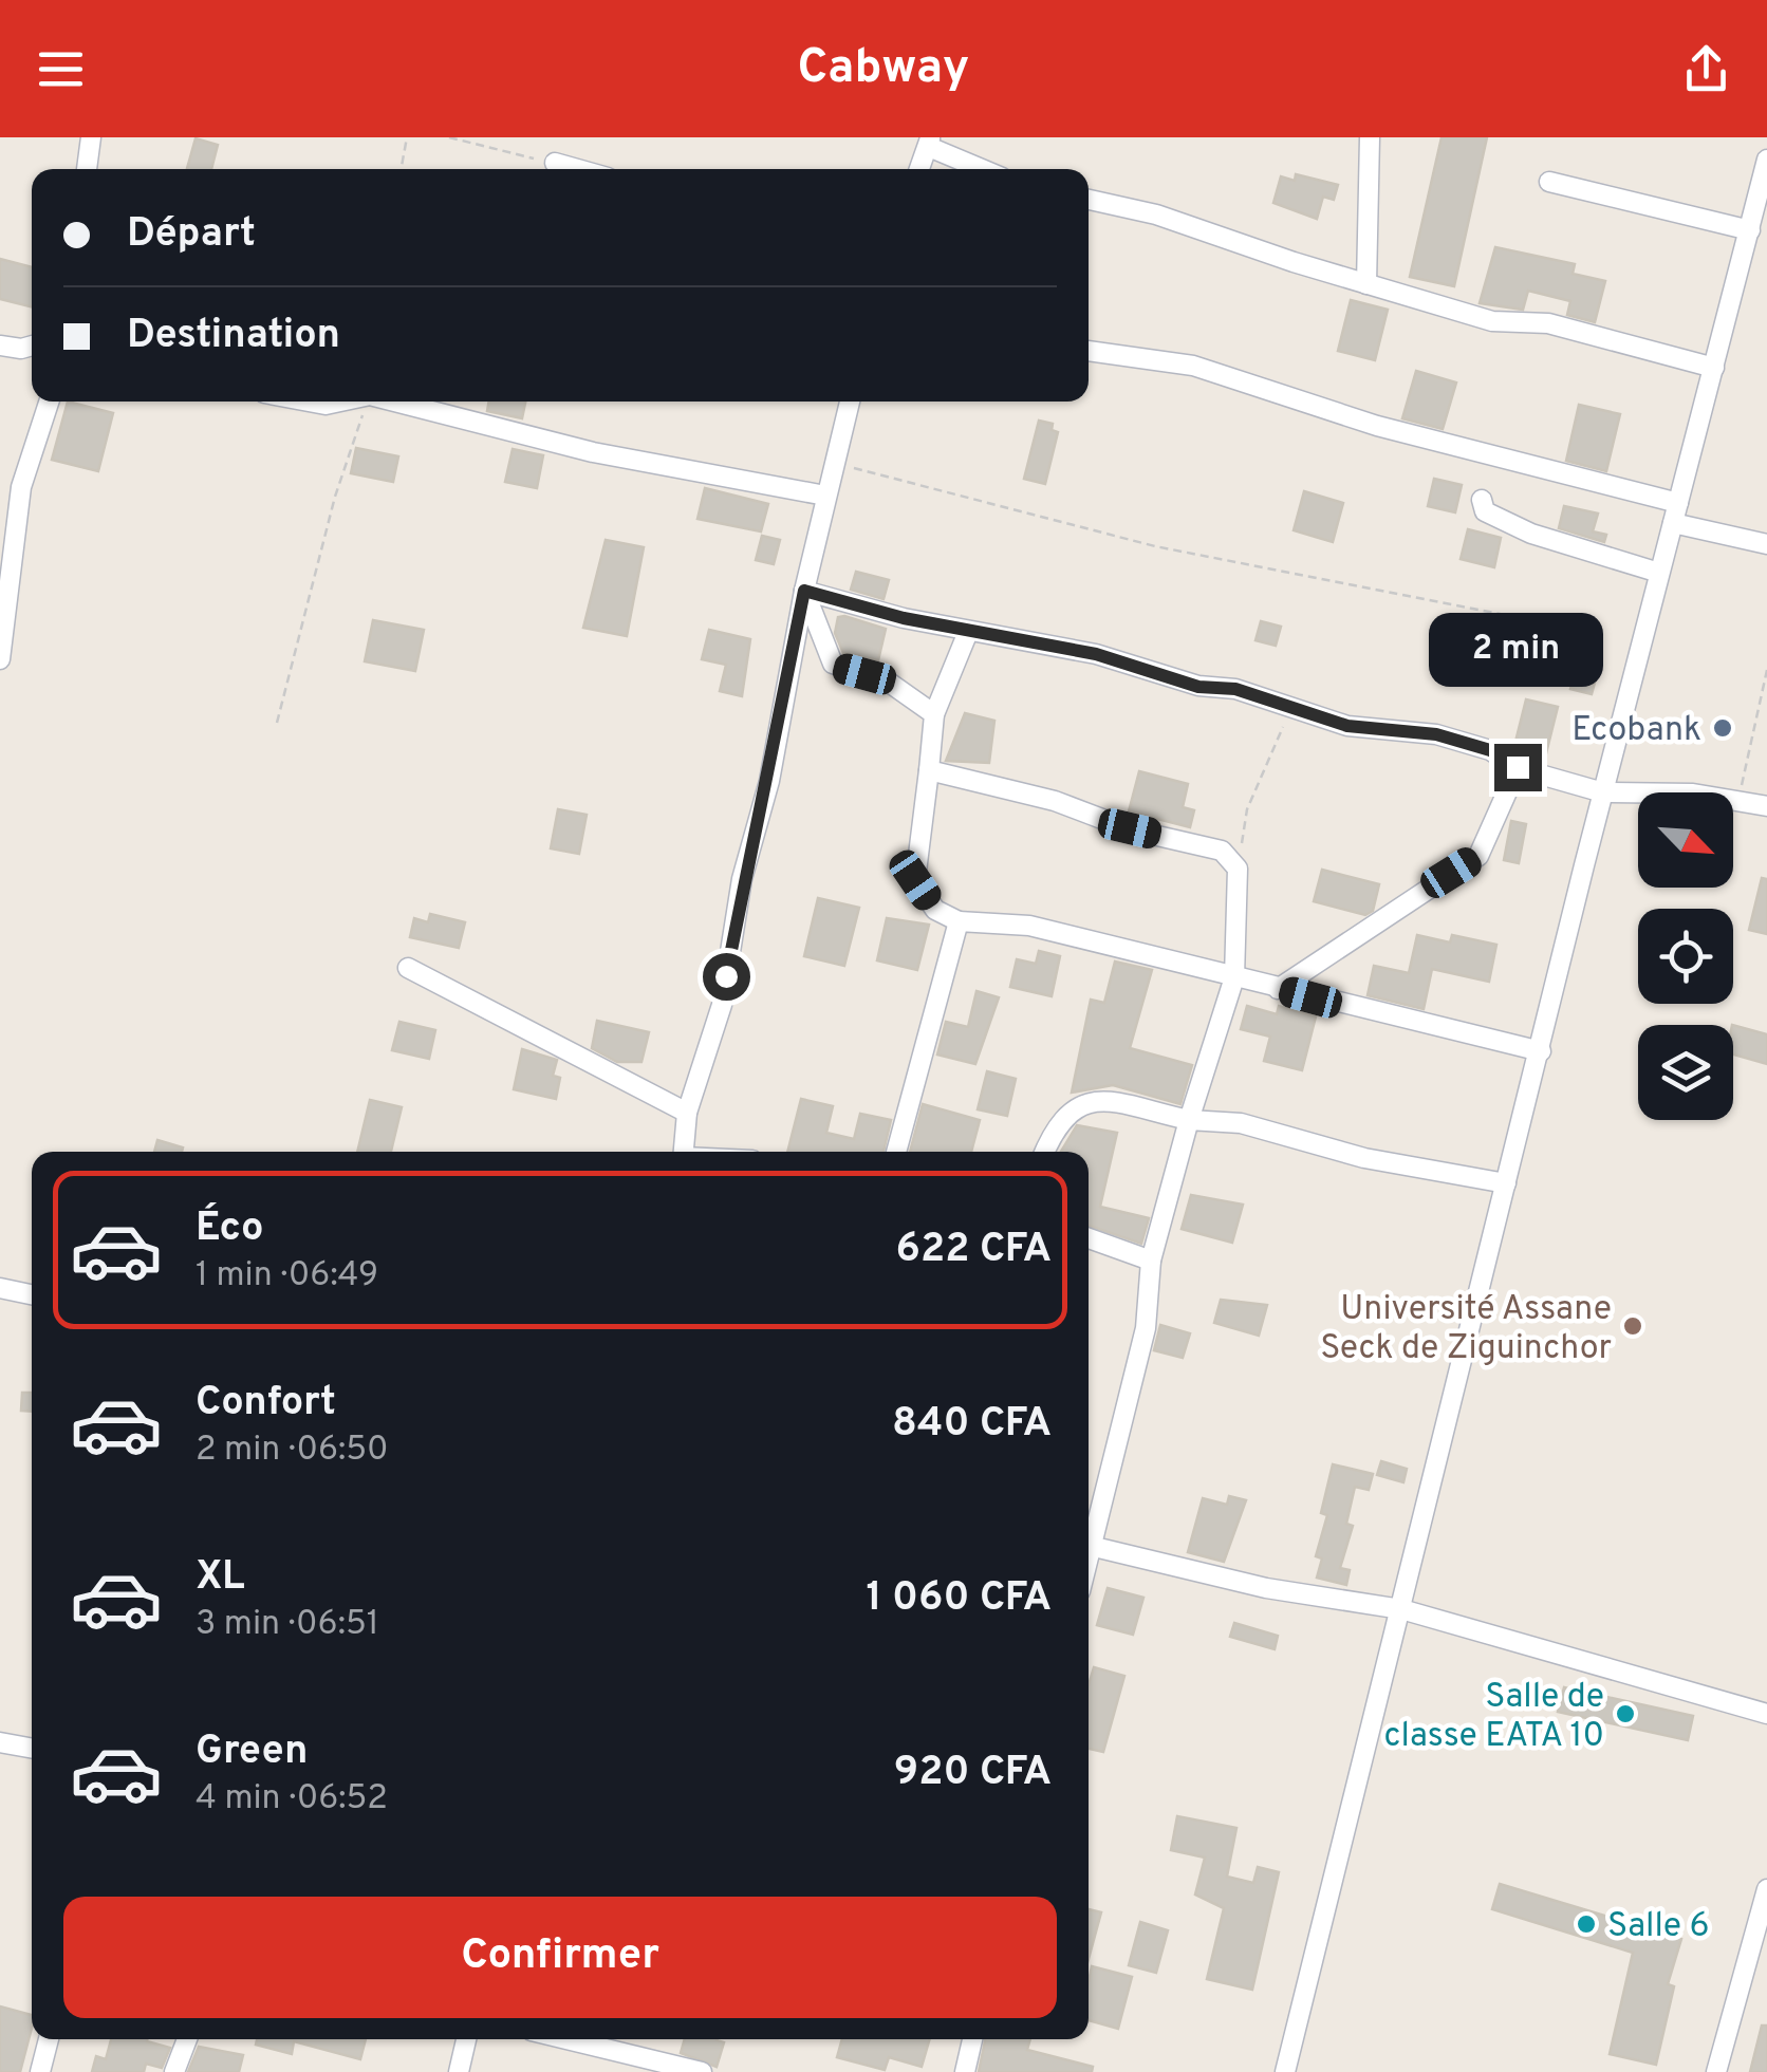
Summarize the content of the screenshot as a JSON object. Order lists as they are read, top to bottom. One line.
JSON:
{"places":["Ecobank","Université Assane Seck de Ziguinchor","Salle de classe EATA 10","Salle 6"],"north":"bottom right","page":{"header":"Cabway","banner":["Départ","Destination"],"bubble":"2 min","list":[{"name":"Éco","note":"1 min · 06:49","value":"622 CFA"},{"name":"Confort","note":"2 min · 06:50","value":"840 CFA"},{"name":"XL","note":"3 min · 06:51","value":"1 060 CFA"},{"name":"Green","note":"4 min · 06:52","value":"920 CFA"}],"buttons":"Confirmer"}}
